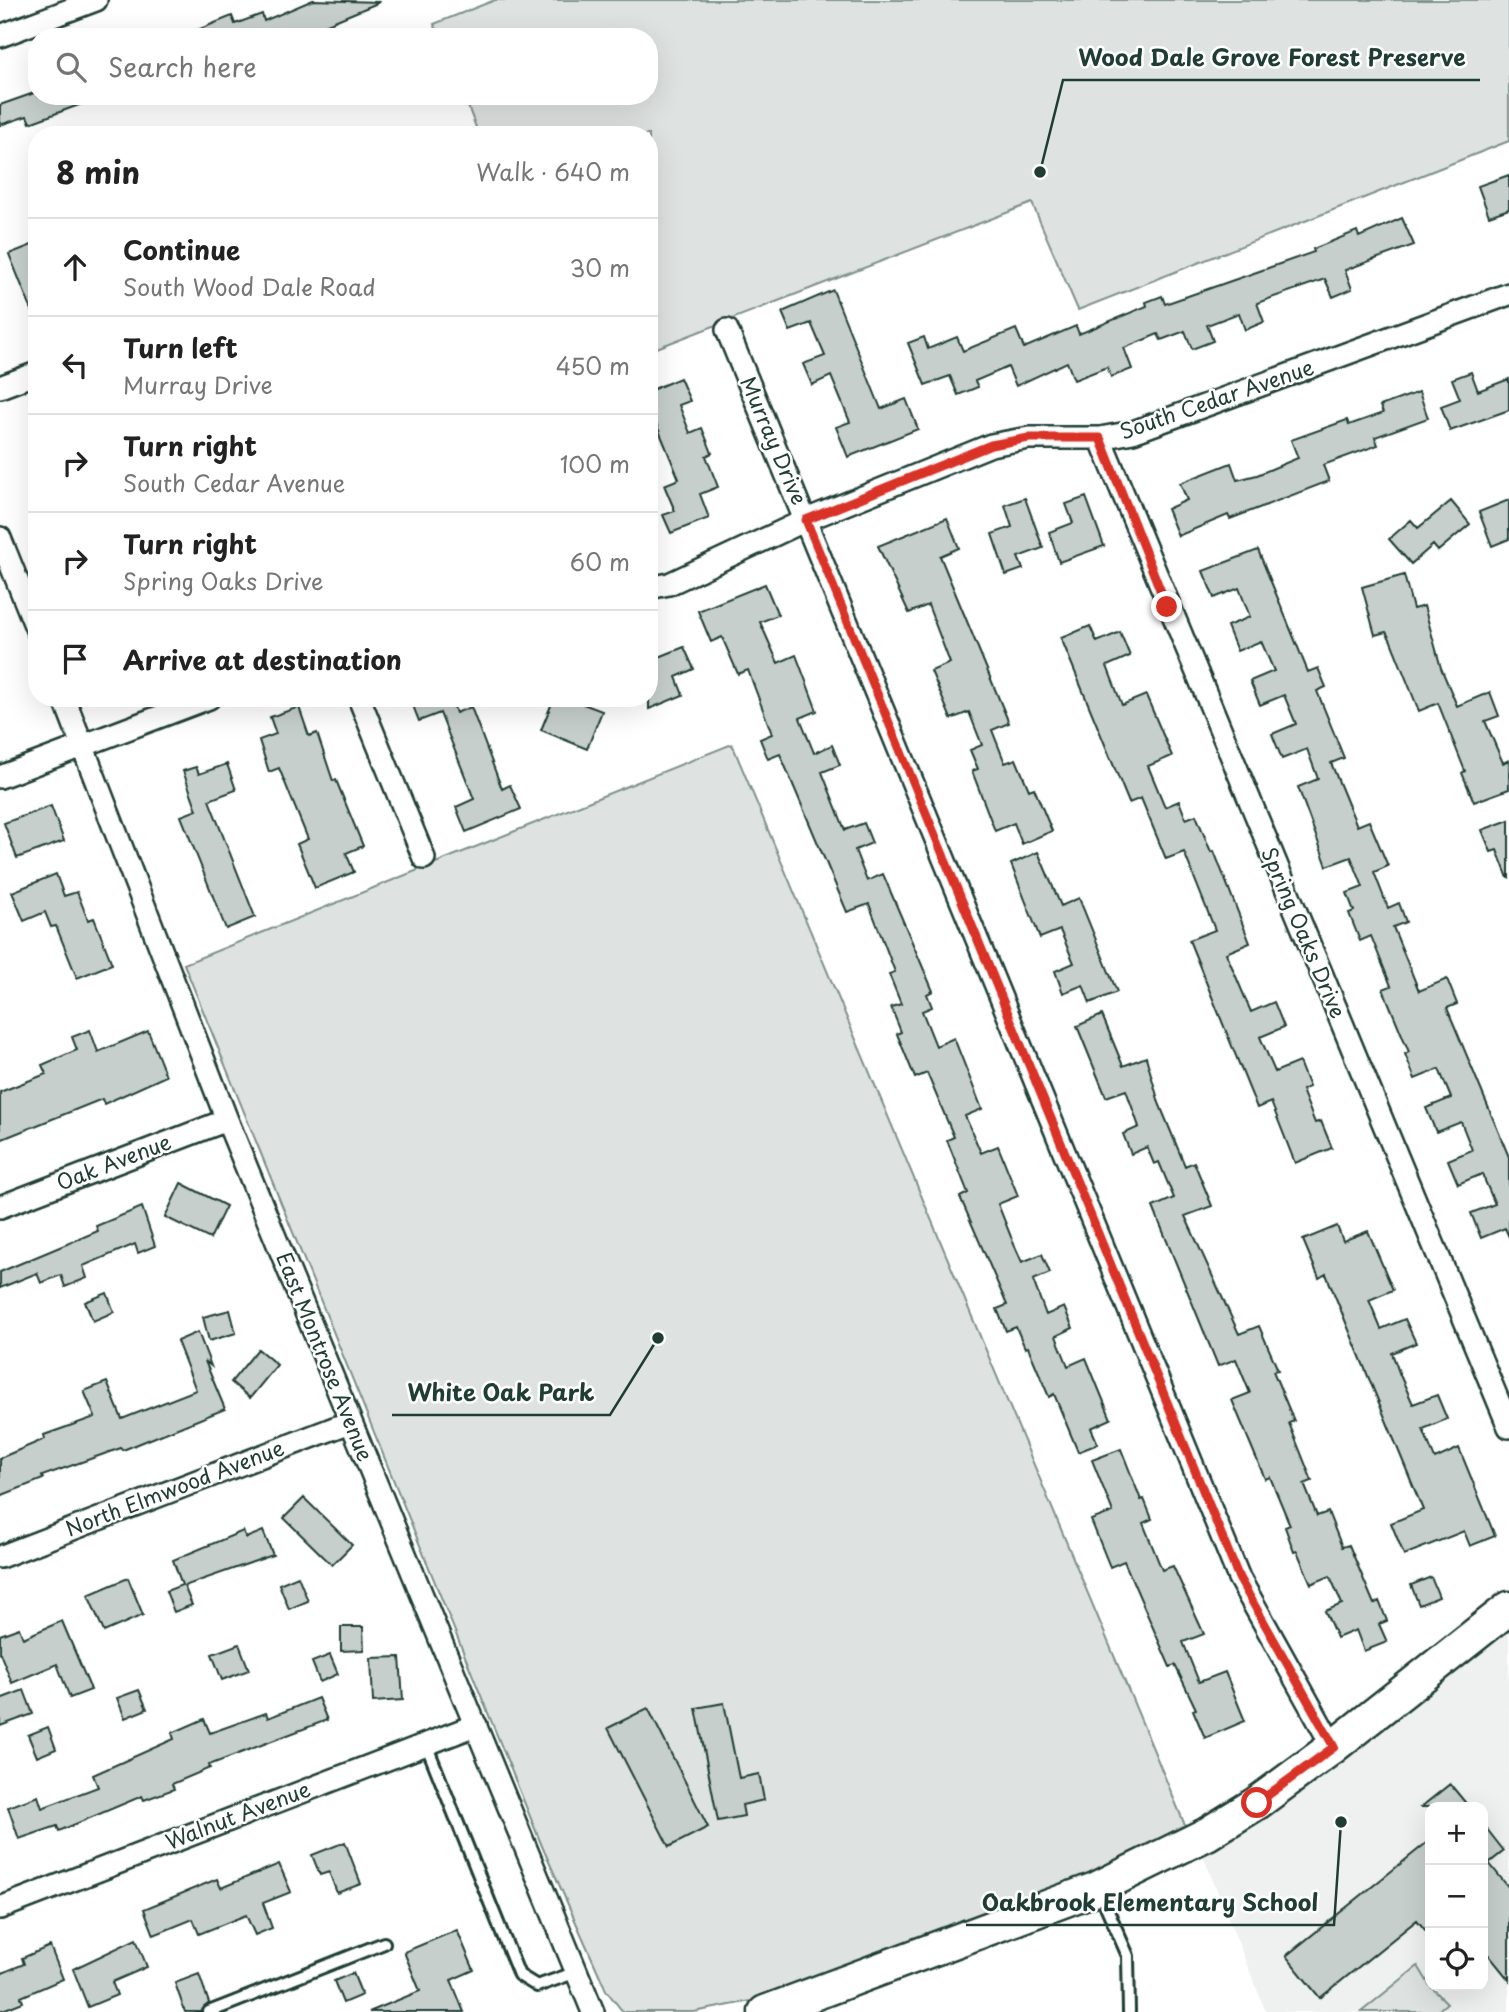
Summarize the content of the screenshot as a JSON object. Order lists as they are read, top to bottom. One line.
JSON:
{"streets":{"street":["South Cedar Avenue","Murray Drive","Spring Oaks Drive","Oak Avenue","East Montrose Avenue","North Elmwood Avenue","Walnut Avenue"]},"crossings":[["South Cedar Avenue","Murray Drive"],["South Cedar Avenue","Spring Oaks Drive"],["Oak Avenue","East Montrose Avenue"],["East Montrose Avenue","North Elmwood Avenue"],["East Montrose Avenue","Walnut Avenue"]],"places":["Wood Dale Grove Forest Preserve","White Oak Park","Oakbrook Elementary School"],"page":{"search":"Search here","heading":["8 min","Walk · 640 m"],"list":[["Continue","South Wood Dale Road","30 m"],["Turn left","Murray Drive","450 m"],["Turn right","South Cedar Avenue","100 m"],["Turn right","Spring Oaks Drive","60 m"],"Arrive at destination"],"map_buttons":["+","−"]}}
